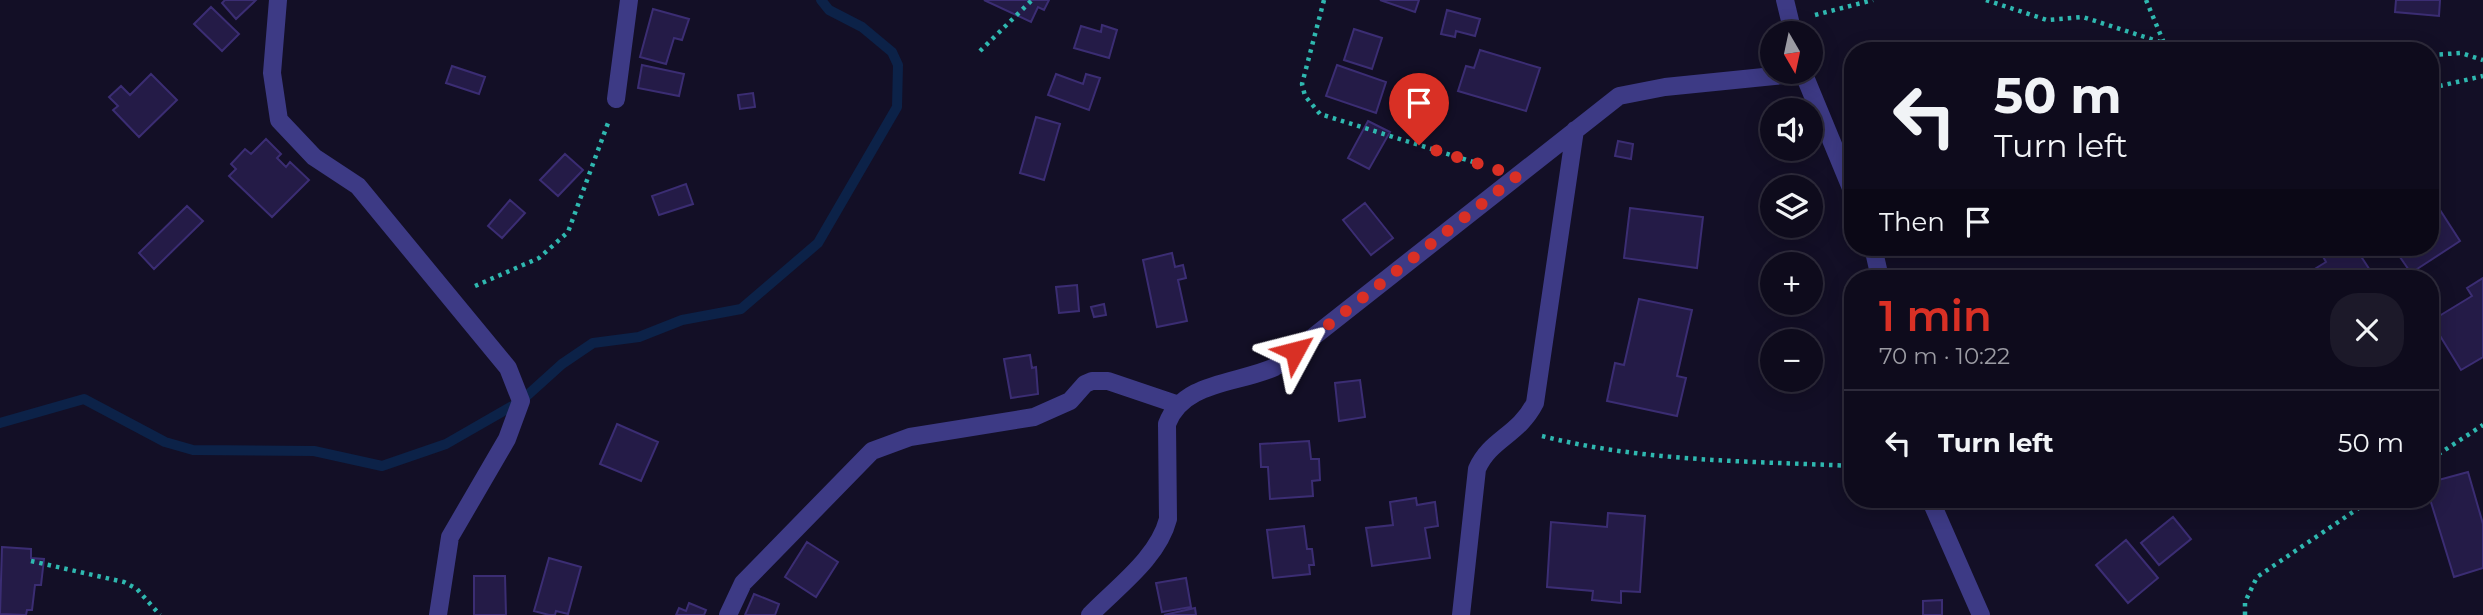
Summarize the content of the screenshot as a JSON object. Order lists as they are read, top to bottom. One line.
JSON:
{"north":"bottom","page":{"map_buttons":["+","−"],"turn":["50 m","Turn left"],"then":"Then","heading":["1 min","70 m · 10:22"],"list":[{"name":"Turn left","value":"50 m"}]}}
